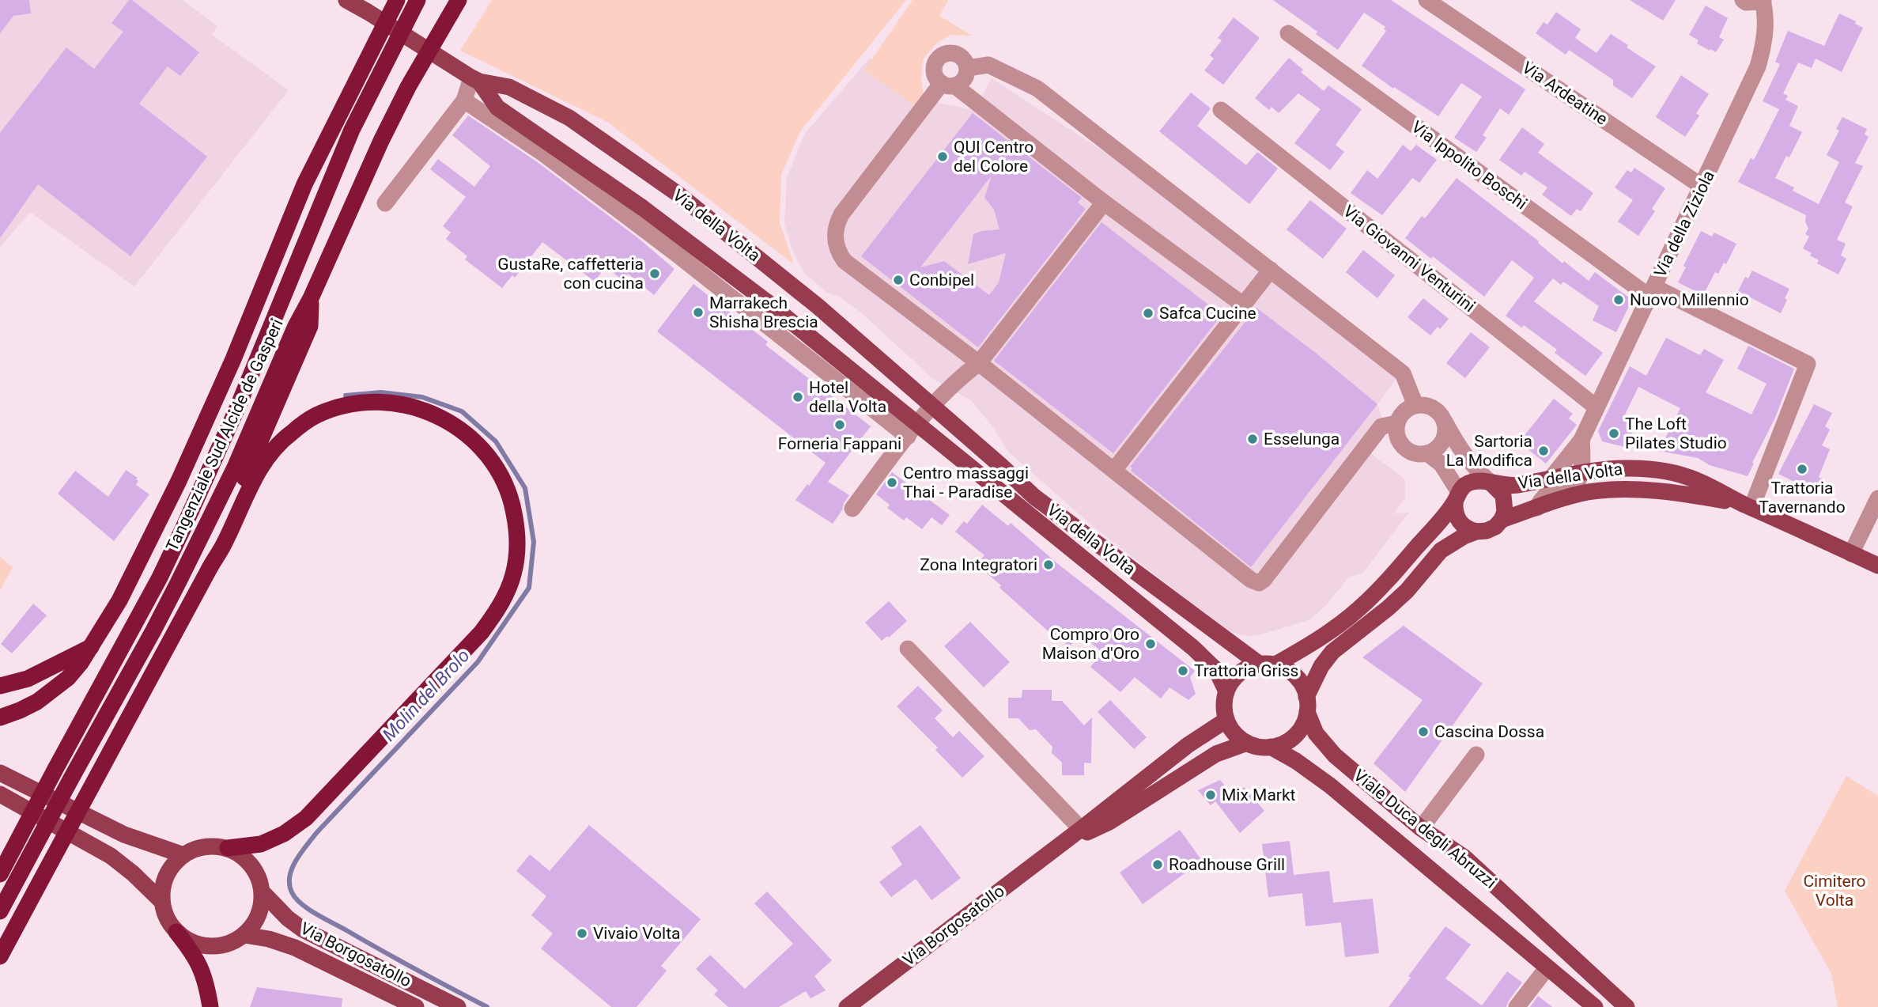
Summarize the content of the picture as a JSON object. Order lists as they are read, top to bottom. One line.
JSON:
{"streets":{"highway":["Tangenziale Sud Alcide de Gasperi"],"main road":["Via della Volta","Viale Duca degli Abruzzi","Via Borgosatollo"],"street":["Via Ardeatine","Via Ippolito Boschi","Via della Ziziola","Via Giovanni Venturini"]},"crossings":[["Via Ardeatine","Via della Ziziola"],["Via Ippolito Boschi","Via della Ziziola"],["Via Ippolito Boschi","Via della Volta"],["Via della Ziziola","Via Giovanni Venturini"],["Via della Volta","Viale Duca degli Abruzzi"],["Via della Volta","Via Borgosatollo"],["Viale Duca degli Abruzzi","Via Borgosatollo"]],"water":["Molin del Brolo"],"parks":["Cimitero Volta"],"places":["QUI Centro del Colore","GustaRe, caffetteria con cucina","Conbipel","Nuovo Millennio","Marrakech Shisha Brescia","Safca Cucine","Hotel della Volta","Forneria Fappani","The Loft Pilates Studio","Esselunga","Sartoria La Modifica","Trattoria Tavernando","Centro massaggi Thai - Paradise","Zona Integratori","Compro Oro Maison d'Oro","Trattoria Griss","Cascina Dossa","Mix Markt","Roadhouse Grill","Vivaio Volta"]}
